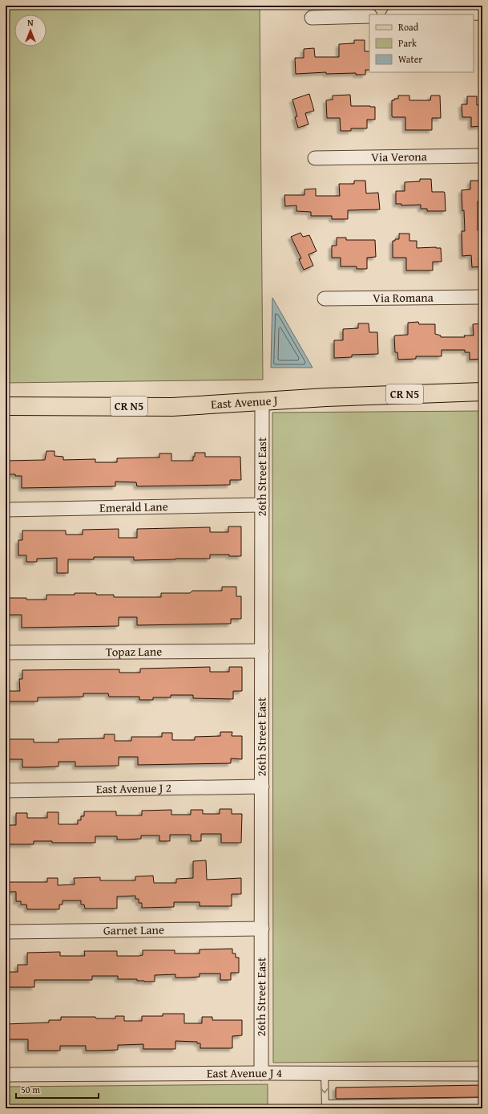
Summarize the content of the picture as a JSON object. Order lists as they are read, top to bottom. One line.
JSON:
{"streets":{"main road":["CR N5","East Avenue J"],"street":["Via Verona","Via Romana","26th Street East","Emerald Lane","Topaz Lane","East Avenue J 2","Garnet Lane","East Avenue J 4"]},"crossings":[["East Avenue J","26th Street East"],["26th Street East","Emerald Lane"],["26th Street East","Topaz Lane"],["26th Street East","East Avenue J 2"],["26th Street East","Garnet Lane"],["26th Street East","East Avenue J 4"]],"legend":["Road","Park","Water"],"scale_bar":"50 m","north":"top"}
